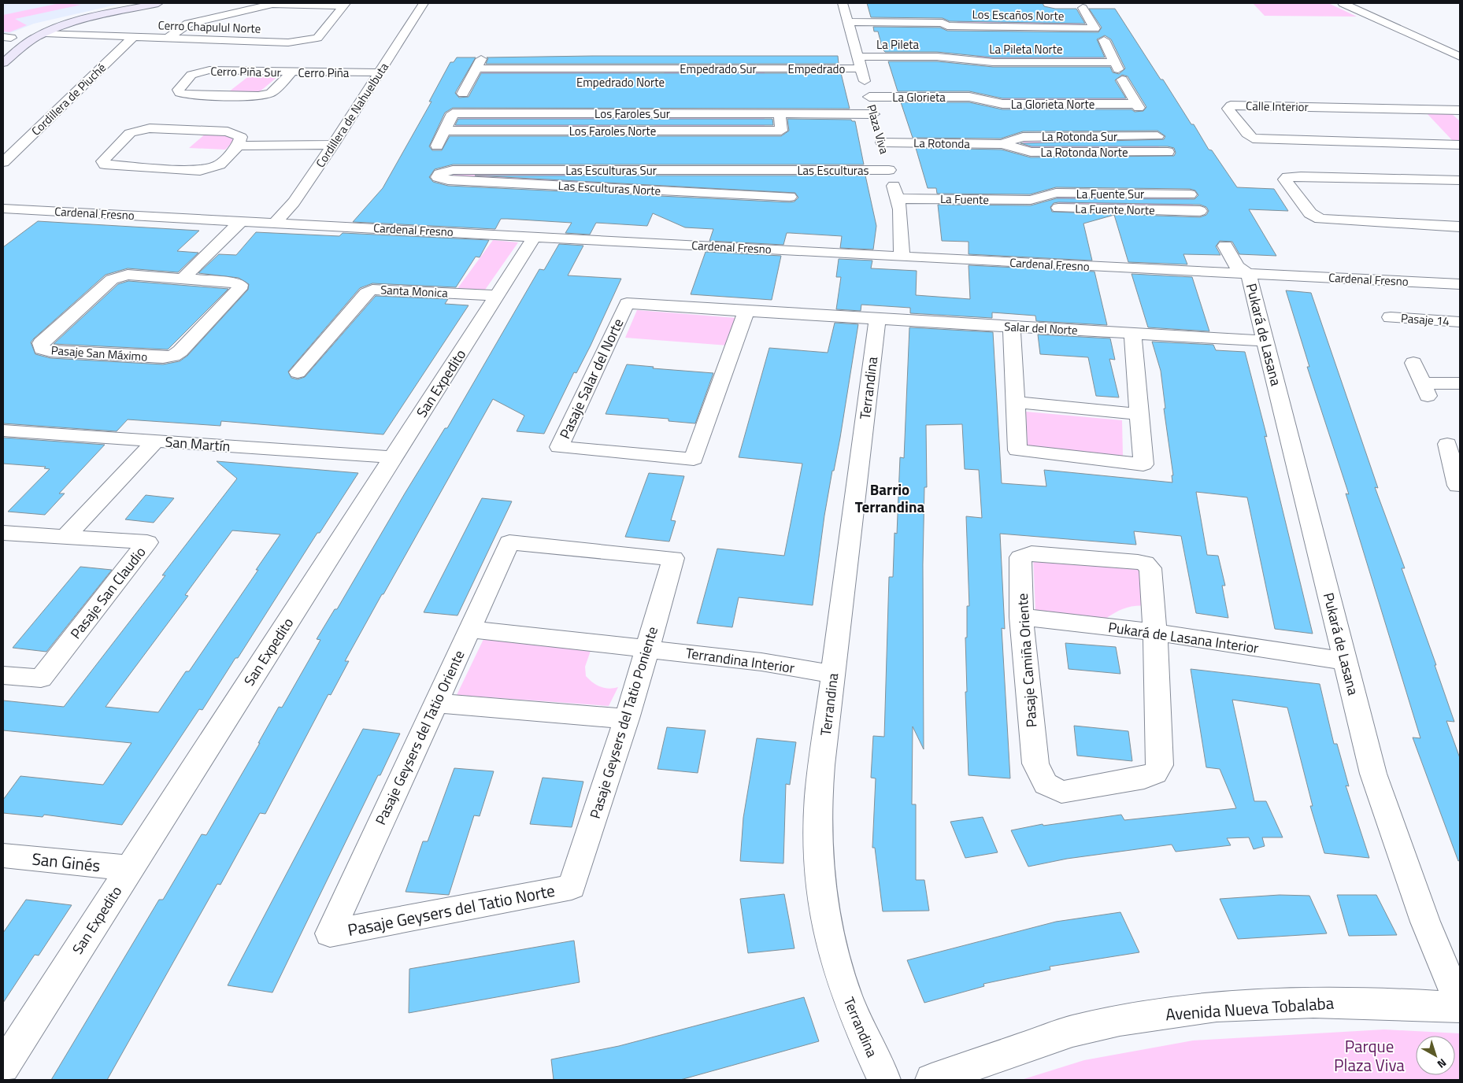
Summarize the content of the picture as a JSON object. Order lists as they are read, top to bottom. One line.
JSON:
{"streets":{"street":["Los Escaños Norte","Cerro Chapulul Norte","La Pileta","La Pileta Norte","Empedrado Sur","Empedrado","Cerro Piña Sur","Cerro Piña","La Glorieta","Cordillera de Piuché","La Glorieta Norte","Calle Interior","Los Faroles Sur","Cordillera de Nahuelbuta","Plaza Viva","Los Faroles Norte","La Rotonda Sur","La Rotonda","La Rotonda Norte","Las Esculturas Sur","Las Esculturas","Las Esculturas Norte","La Fuente Sur","La Fuente","La Fuente Norte","Cardenal Fresno","Santa Monica","Pasaje 14","Salar del Norte","Pukará de Lasana","Pasaje San Máximo","Pasaje Salar del Norte","San Expedito","Terrandina","San Martín","Pasaje San Claudio","Pukará de Lasana Interior","Terrandina Interior","Pasaje Camiña Oriente","Pasaje Geysers del Tatio Poniente","Pasaje Geysers del Tatio Oriente","San Ginés","Pasaje Geysers del Tatio Norte","Avenida Nueva Tobalaba"]},"crossings":[["Cerro Chapulul Norte","Cordillera de Piuché"],["La Pileta","La Pileta Norte"],["La Pileta","Empedrado"],["La Pileta","Plaza Viva"],["Empedrado Sur","Empedrado"],["Empedrado","Plaza Viva"],["Cerro Piña Sur","Cerro Piña"],["Cerro Piña","Cordillera de Nahuelbuta"],["La Glorieta","La Glorieta Norte"],["La Glorieta","Plaza Viva"],["Los Faroles Sur","Plaza Viva"],["Los Faroles Sur","Los Faroles Norte"],["Cordillera de Nahuelbuta","Cardenal Fresno"],["Plaza Viva","La Rotonda"],["Plaza Viva","Las Esculturas"],["Plaza Viva","La Fuente"],["Plaza Viva","Cardenal Fresno"],["La Rotonda Sur","La Rotonda"],["La Rotonda Sur","La Rotonda Norte"],["La Rotonda","La Rotonda Norte"],["Las Esculturas Sur","Las Esculturas"],["Las Esculturas Sur","Las Esculturas Norte"],["Las Esculturas","Las Esculturas Norte"],["La Fuente Sur","La Fuente"],["La Fuente Sur","La Fuente Norte"],["La Fuente","La Fuente Norte"],["Cardenal Fresno","Pukará de Lasana"],["Cardenal Fresno","San Expedito"],["Santa Monica","San Expedito"],["Salar del Norte","Pukará de Lasana"],["Salar del Norte","Pasaje Salar del Norte"],["Salar del Norte","Terrandina"],["Pukará de Lasana","Pukará de Lasana Interior"],["Pukará de Lasana","Avenida Nueva Tobalaba"],["San Expedito","San Martín"],["San Expedito","San Ginés"],["Terrandina","Terrandina Interior"],["Pukará de Lasana Interior","Pasaje Camiña Oriente"],["Terrandina Interior","Pasaje Geysers del Tatio Poniente"],["Terrandina Interior","Pasaje Geysers del Tatio Oriente"],["Pasaje Geysers del Tatio Poniente","Pasaje Geysers del Tatio Oriente"],["Pasaje Geysers del Tatio Poniente","Pasaje Geysers del Tatio Norte"],["Pasaje Geysers del Tatio Oriente","Pasaje Geysers del Tatio Norte"]],"districts":["Barrio Terrandina"],"parks":["Parque Plaza Viva"],"north":"bottom right"}
